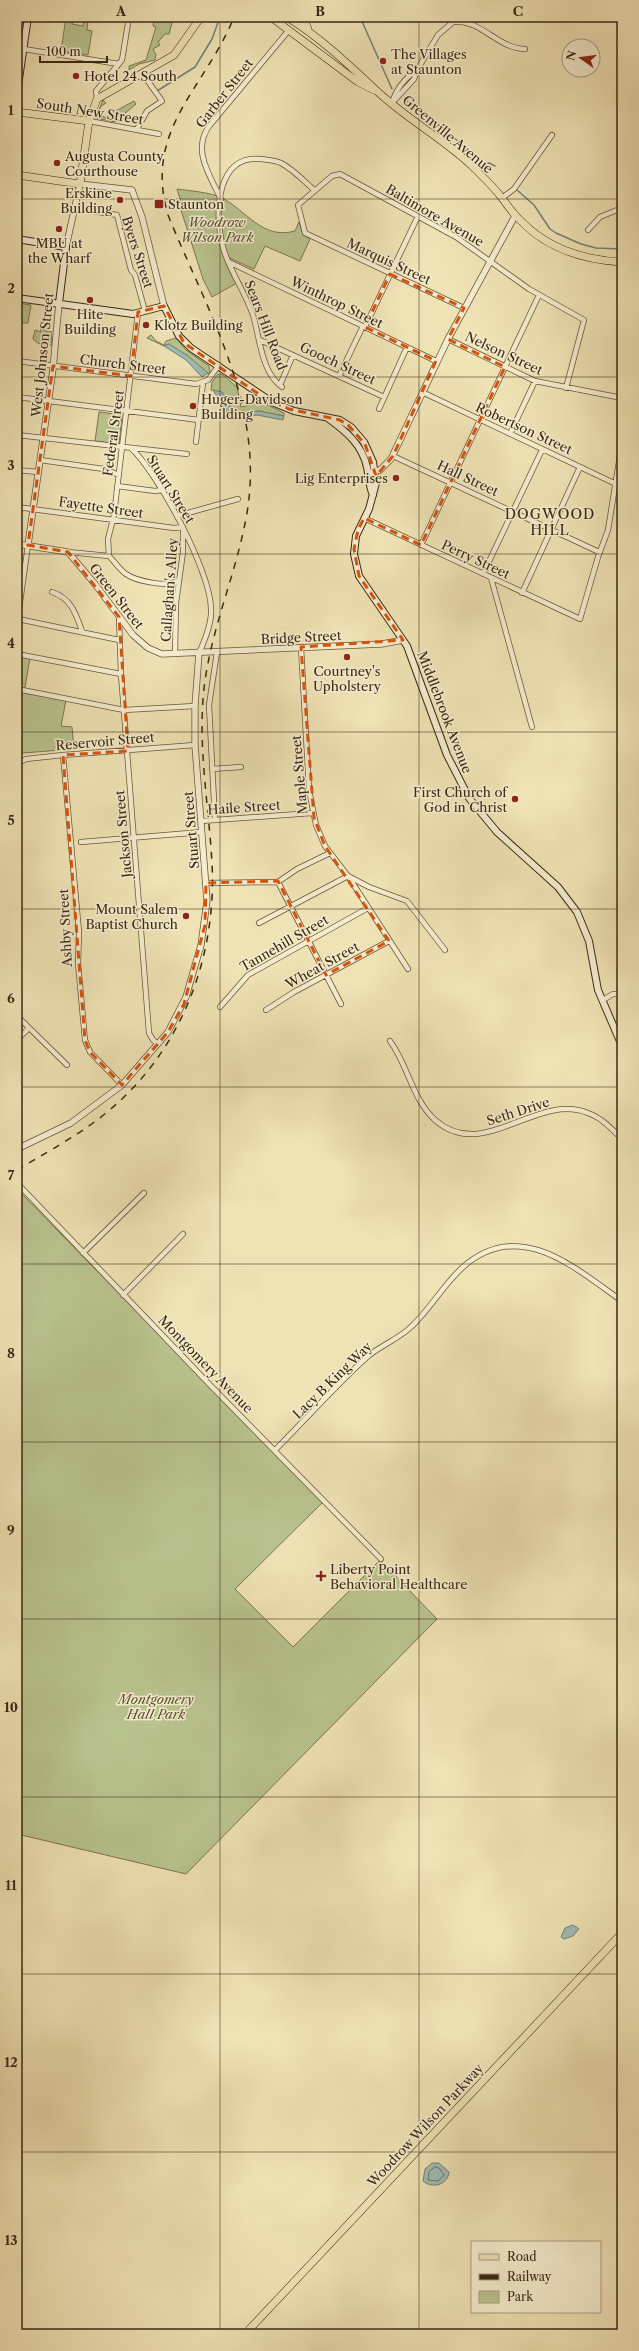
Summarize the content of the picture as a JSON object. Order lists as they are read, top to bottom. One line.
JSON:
{"streets":{"main road":["South New Street","Greenville Avenue","West Johnson Street","Middlebrook Avenue","Woodrow Wilson Parkway"],"street":["Garber Street","Baltimore Avenue","Byers Street","Marquis Street","Winthrop Street","Sears Hill Road","Nelson Street","Gooch Street","Church Street","Robertson Street","Federal Street","Hall Street","Stuart Street","Fayette Street","Perry Street","Callaghan's Alley","Green Street","Bridge Street","Reservoir Street","Maple Street","Haile Street","Jackson Street","Ashby Street","Tannehill Street","Wheat Street","Seth Drive","Montgomery Avenue","Lacy B King Way"]},"crossings":[["Garber Street","Greenville Avenue"],["Garber Street","Sears Hill Road"],["Baltimore Avenue","Marquis Street"],["Baltimore Avenue","Nelson Street"],["Byers Street","West Johnson Street"],["Byers Street","Federal Street"],["Winthrop Street","Sears Hill Road"],["Sears Hill Road","Gooch Street"],["West Johnson Street","Church Street"],["West Johnson Street","Fayette Street"],["West Johnson Street","Middlebrook Avenue"],["Church Street","Federal Street"],["Federal Street","Fayette Street"],["Hall Street","Perry Street"],["Stuart Street","Fayette Street"],["Stuart Street","Callaghan's Alley"],["Stuart Street","Green Street"],["Stuart Street","Bridge Street"],["Stuart Street","Reservoir Street"],["Stuart Street","Haile Street"],["Stuart Street","Jackson Street"],["Stuart Street","Ashby Street"],["Fayette Street","Callaghan's Alley"],["Perry Street","Middlebrook Avenue"],["Callaghan's Alley","Green Street"],["Green Street","Bridge Street"],["Green Street","Jackson Street"],["Bridge Street","Middlebrook Avenue"],["Bridge Street","Maple Street"],["Reservoir Street","Jackson Street"],["Reservoir Street","Ashby Street"],["Maple Street","Haile Street"],["Maple Street","Tannehill Street"],["Maple Street","Wheat Street"],["Montgomery Avenue","Lacy B King Way"]],"districts":["DOGWOOD HILL"],"parks":["Woodrow Wilson Park","Montgomery Hall Park"],"places":{"other":["The Villages at Staunton","Hotel 24 South","Augusta County Courthouse","Erskine Building","MBU at the Wharf","Hite Building","Klotz Building","Huger-Davidson Building","Lig Enterprises","Courtney's Upholstery","First Church of God in Christ","Mount Salem Baptist Church"],"transit":["Staunton"],"health":["Liberty Point Behavioral Healthcare"]},"legend":["Road","Railway","Park"],"scale_bar":"100 m","north":"left","grid":{"columns":["A","B","C"],"rows":["1","2","3","4","5","6","7","8","9","10","11","12","13"]}}
